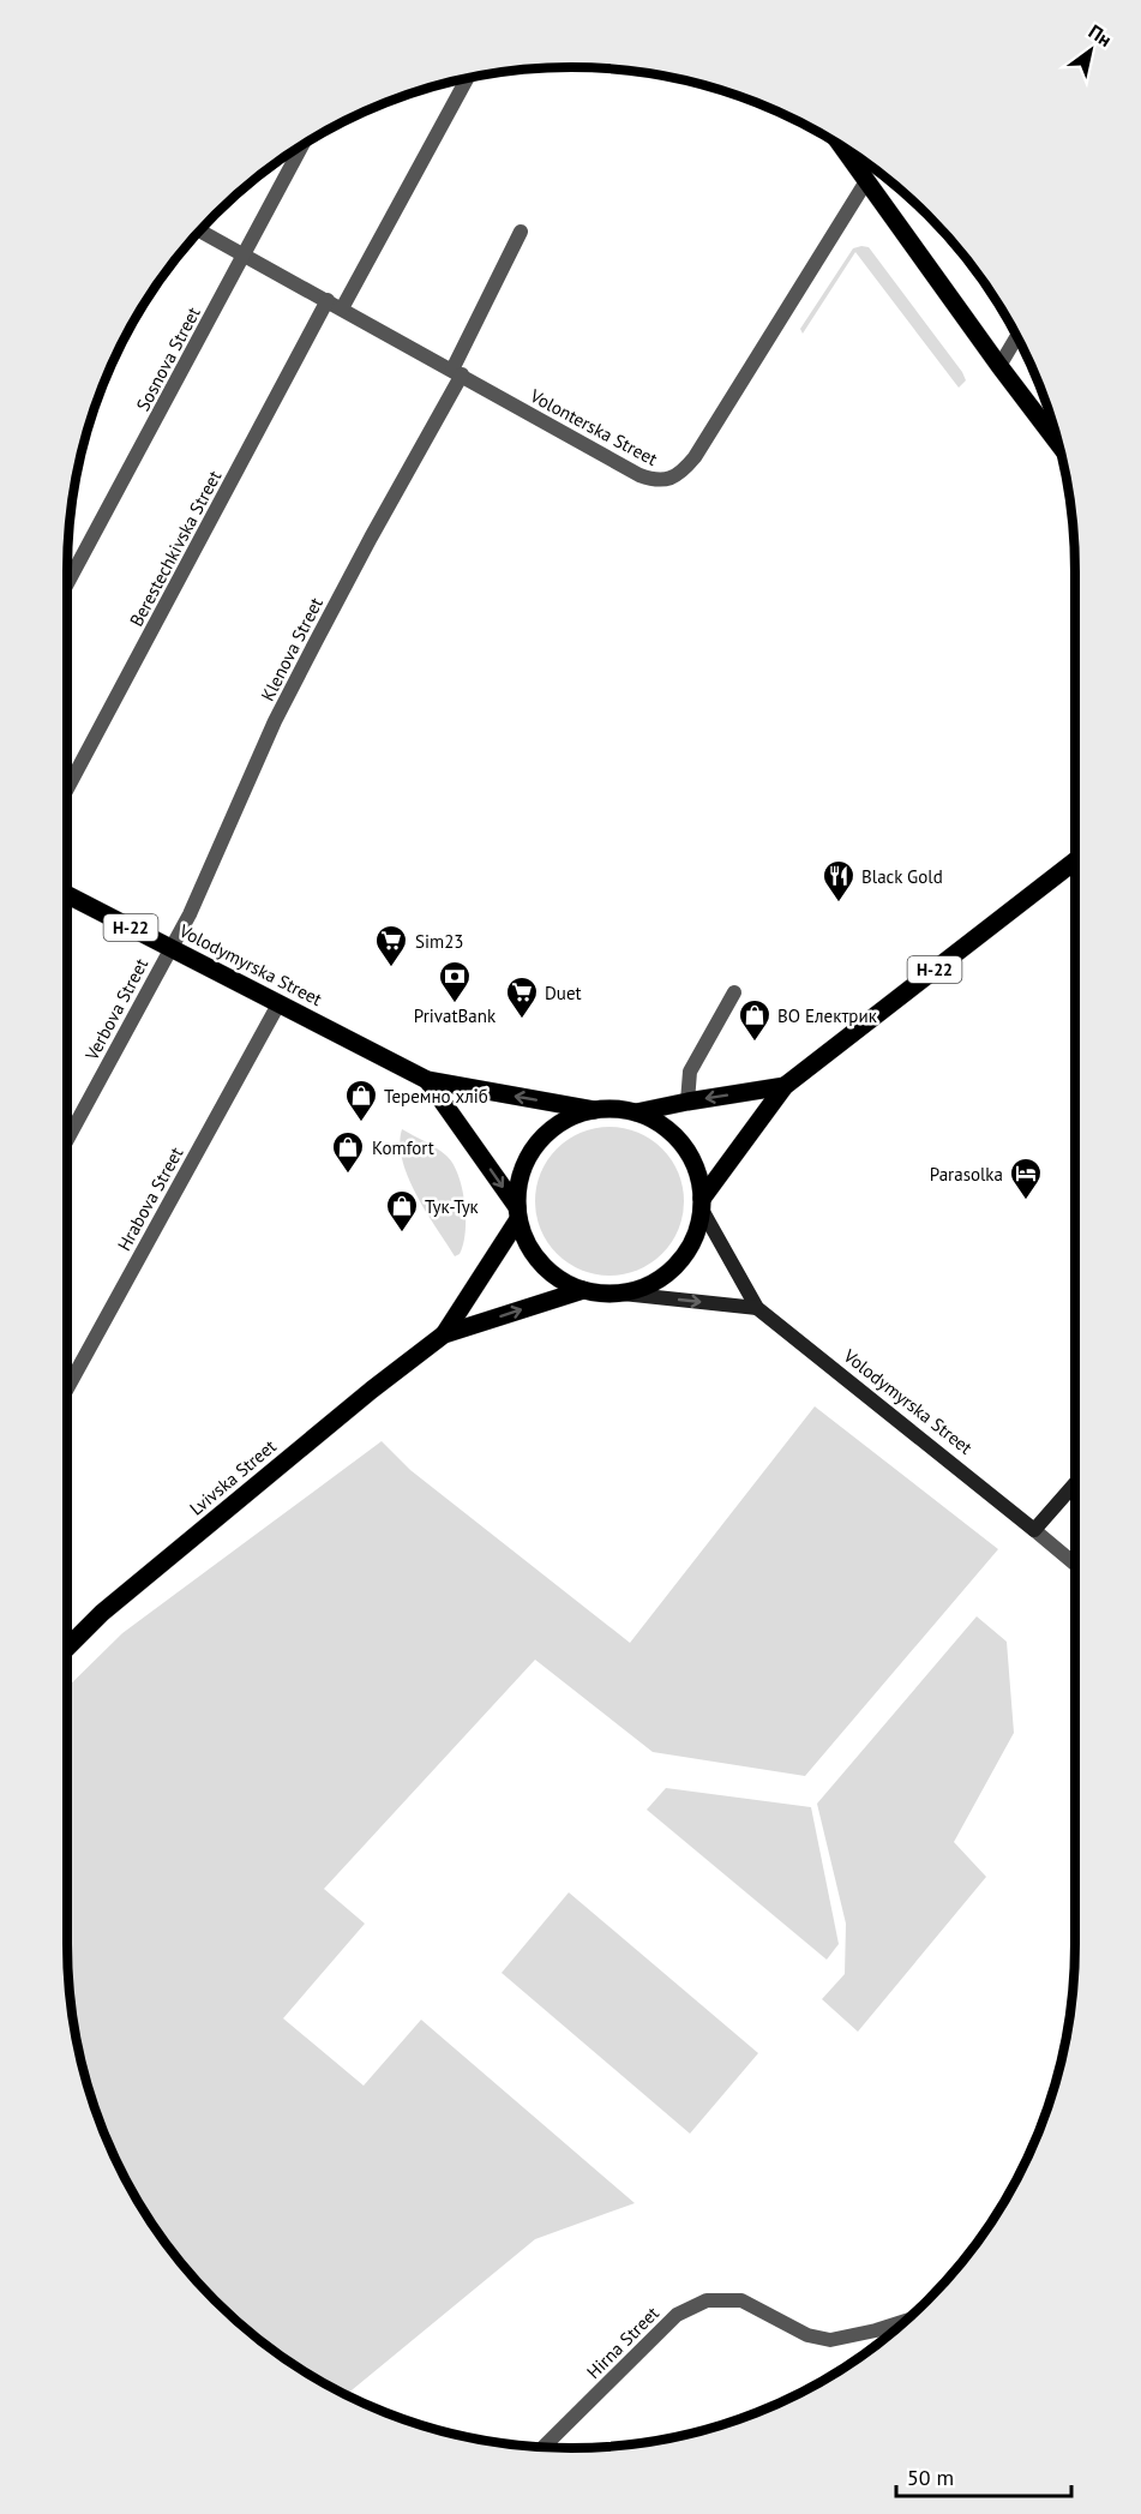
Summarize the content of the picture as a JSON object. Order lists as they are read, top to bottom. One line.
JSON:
{"streets":{"main road":["Н-22","Volodymyrska Street","Lvivska Street"],"street":["Sosnova Street","Volonterska Street","Berestechkivska Street","Klenova Street","Verbova Street","Hrabova Street","Hirna Street"]},"crossings":[["Sosnova Street","Volonterska Street"],["Volonterska Street","Berestechkivska Street"],["Volonterska Street","Klenova Street"],["Klenova Street","Volodymyrska Street"],["Klenova Street","Verbova Street"],["Н-22","Volodymyrska Street"],["Н-22","Lvivska Street"],["Volodymyrska Street","Verbova Street"],["Volodymyrska Street","Hrabova Street"],["Volodymyrska Street","Lvivska Street"]],"places":{"restaurant":["Black Gold"],"supermarket":["Sim23","Duet"],"bank":["PrivatBank"],"shop":["ВО Електрик","Теремно хліб","Komfort","Тук-Тук"],"hotel":["Parasolka"]},"scale_bar":"50 m","north":"top right"}
